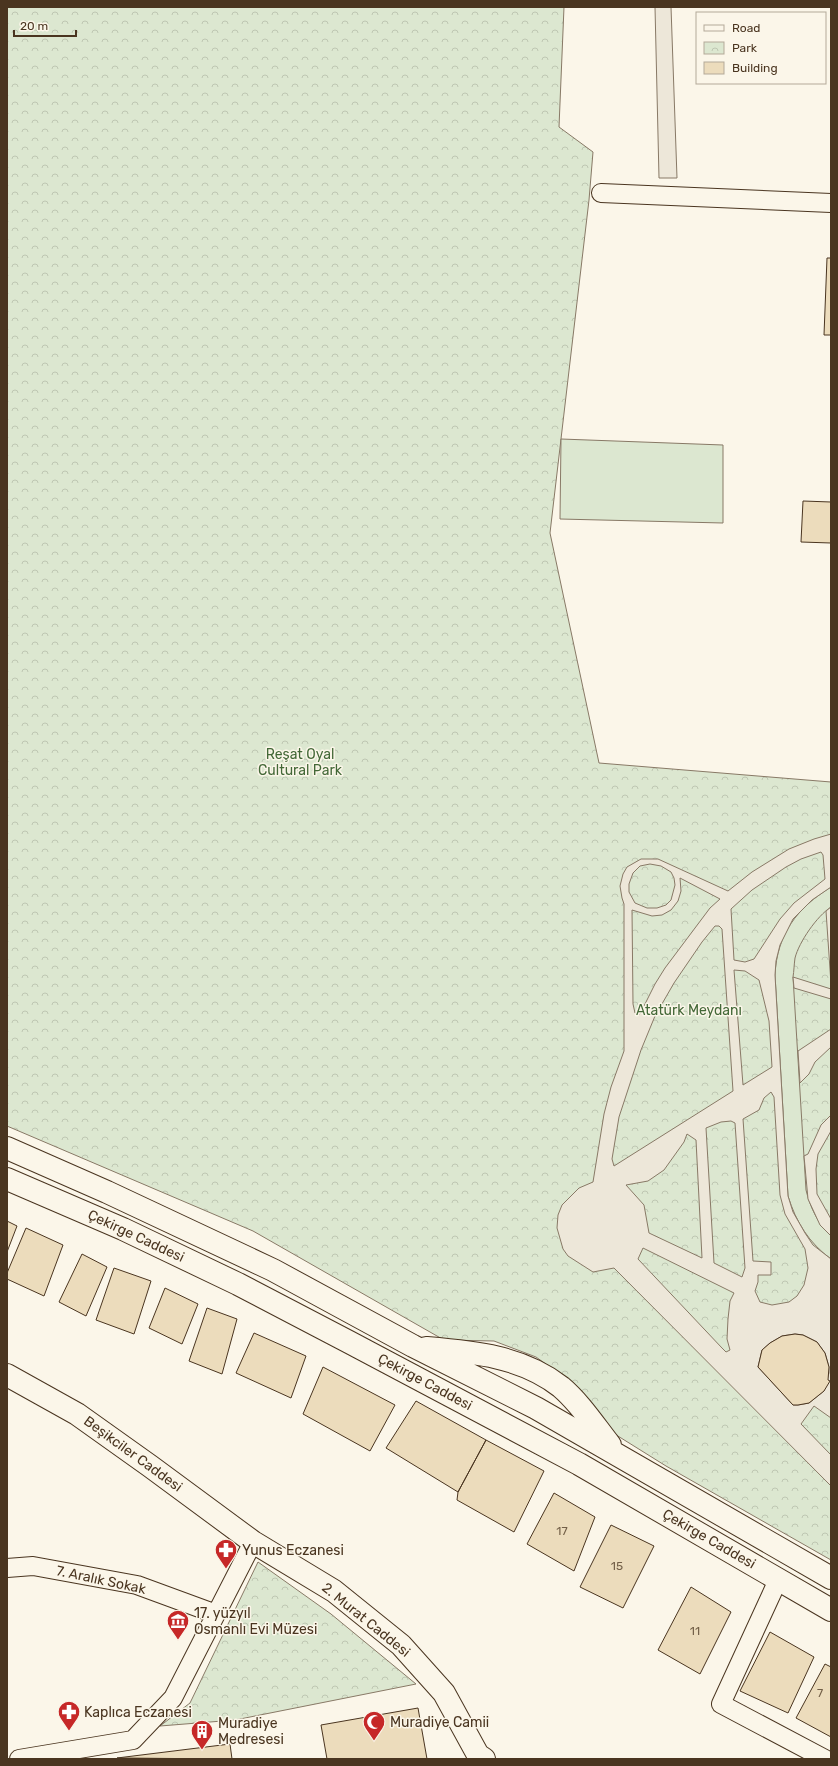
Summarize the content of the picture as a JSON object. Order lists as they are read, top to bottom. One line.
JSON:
{"streets":{"main road":["Çekirge Caddesi","Beşikciler Caddesi","2. Murat Caddesi"],"street":["7. Aralık Sokak"]},"crossings":[["Beşikciler Caddesi","2. Murat Caddesi"]],"parks":["Reşat Oyal Cultural Park","Atatürk Meydanı"],"places":{"pharmacy":["Yunus Eczanesi","Kaplıca Eczanesi"],"museum":["17. yüzyıl Osmanlı Evi Müzesi"],"mosque":["Muradiye Camii"],"building":["Muradiye Medresesi"]},"house_numbers":["17","15","11","7"],"legend":["Road","Park","Building"],"scale_bar":"20 m"}
